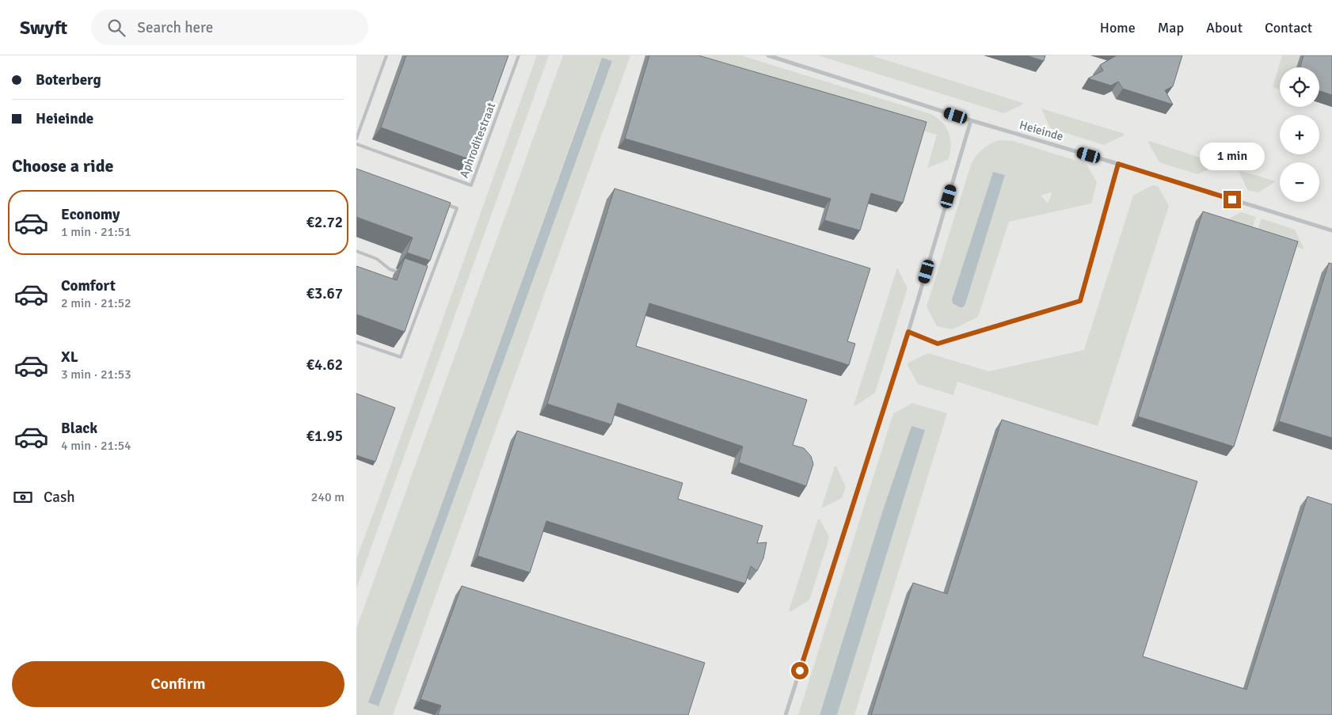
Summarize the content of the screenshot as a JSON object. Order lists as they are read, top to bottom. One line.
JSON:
{"streets":{"street":["Heieinde"],"lane":["Aphroditestraat"]},"page":{"header":"Swyft","search":"Search here","nav":["Home","Map","About","Contact"],"banner":["Boterberg","Heieinde"],"map_buttons":["+","−"],"heading":"Choose a ride","bubble":"1 min","list":[{"name":"Economy","note":"1 min · 21:51","value":"€2.72"},{"name":"Comfort","note":"2 min · 21:52","value":"€3.67"},{"name":"XL","note":"3 min · 21:53","value":"€4.62"},{"name":"Black","note":"4 min · 21:54","value":"€1.95"}],"pay":["Cash","240 m"],"buttons":"Confirm"}}
